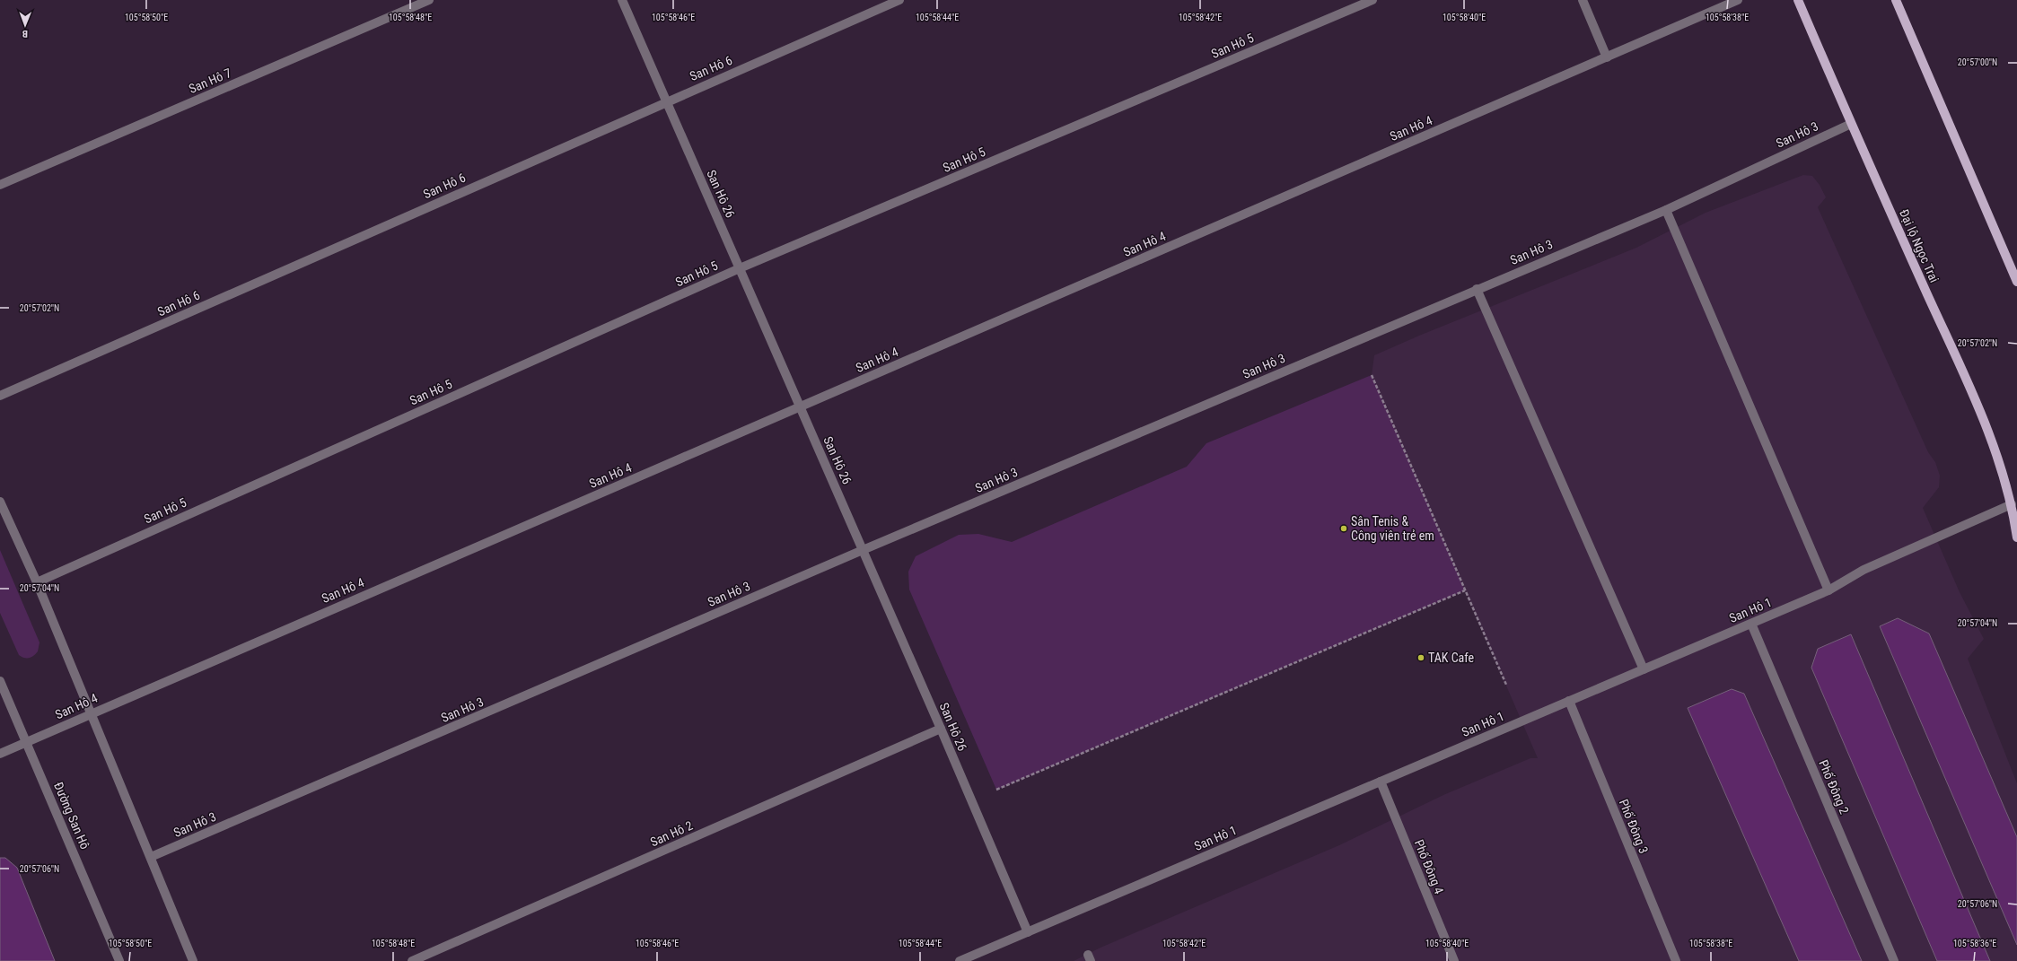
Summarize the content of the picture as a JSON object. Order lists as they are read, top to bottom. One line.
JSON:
{"streets":{"main road":["Đại lộ Ngọc Trai"],"street":["San Hô 5","San Hô 6","San Hô 7","San Hô 4","San Hô 3","San Hô 26","San Hô 1","Phố Đông 2","Đường San Hô","Phố Đông 3","San Hô 2","Phố Đông 4"]},"crossings":[["San Hô 5","San Hô 26"],["San Hô 6","San Hô 26"],["San Hô 4","San Hô 26"],["San Hô 4","Đường San Hô"],["San Hô 3","San Hô 26"],["San Hô 3","Đại lộ Ngọc Trai"],["San Hô 26","San Hô 1"],["San Hô 26","San Hô 2"],["Đại lộ Ngọc Trai","San Hô 1"],["San Hô 1","Phố Đông 2"],["San Hô 1","Phố Đông 3"],["San Hô 1","Phố Đông 4"]],"places":["Sân Tenis & Công viên trẻ em","TAK Cafe"],"north":"bottom","coordinates":["105°58'50\"E","105°58'48\"E","105°58'46\"E","105°58'44\"E","105°58'42\"E","105°58'40\"E","105°58'38\"E","20°57'00\"N","20°57'02\"N","20°57'04\"N","20°57'06\"N","105°58'36\"E"]}
